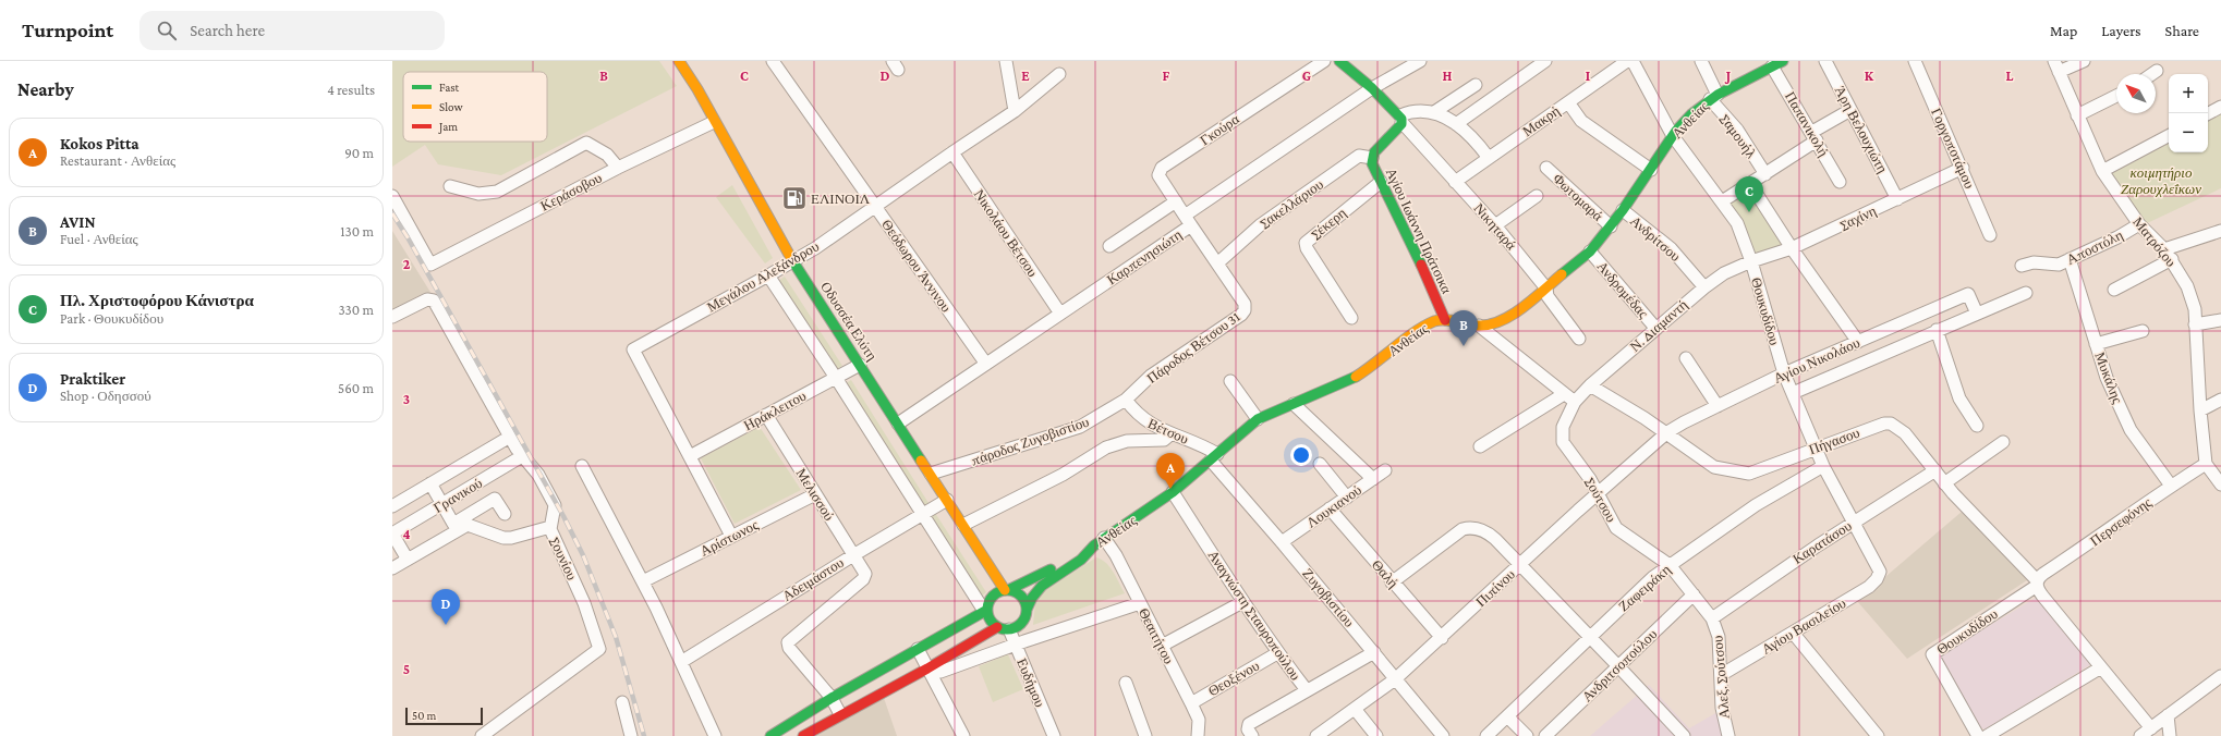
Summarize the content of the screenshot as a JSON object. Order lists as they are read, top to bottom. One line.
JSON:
{"streets":{"main road":["Ανθείας","Αγίου Ιωάννη Πράτσικα","Οδυσσέα Ελύτη"],"street":["Μακρή","Παπανικολή","Γκούρα","Άρη Βελουχιώτη","Σαμουήλ","Γοργοποτάμου","Κεράσοβου","Φωτομαρά","Σακελλάριου","Σαχίνη","Σέκερη","Νικηταρά","Νικολάου Βέτσου","Ανδρίτσου","Ματρόζου","Αποστόλη","Καρπενησιώτη","Θεόδωρου Άννινου","Μεγάλου Αλεξάνδρου","Ανδρομέδας","Θουκυδίδου","Ν. Διαμαντή","Πάροδος Βέτσου 31","Αγίου Νικολάου","Μυκάλης","Ηράκλειτου","Βέτσου","πάροδος Ζυγοβιστίου","Πήγασου","Μελισσού","Γρανικού","Σούτσου","Λουκιανού","Περσεφόνης","Αρίστωνος","Καρατάσου","Σουνίου","Θαλή","Αδειμάστου","Πιπίνου","Ζαφειράκη","Ζυγοβιστίου","Αναγνώστη Σταυροπούλου","Αγίου Βασιλείου","Θεαιτήτου","Ανδριτσοπούλου","Αλεξ. Σούτσου","Θεοξένου","Ευδήμου"]},"crossings":[["Ανθείας","Παπανικολή"],["Ανθείας","Σαμουήλ"],["Ανθείας","Φωτομαρά"],["Ανθείας","Νικηταρά"],["Ανθείας","Αγίου Ιωάννη Πράτσικα"],["Ανθείας","Ανδρίτσου"],["Ανθείας","Ανδρομέδας"],["Ανθείας","Θουκυδίδου"],["Ανθείας","Οδυσσέα Ελύτη"],["Ανθείας","Βέτσου"],["Ανθείας","Ζυγοβιστίου"],["Ανθείας","Αναγνώστη Σταυροπούλου"],["Ανθείας","Θεαιτήτου"],["Ανθείας","Ευδήμου"],["Μακρή","Νικηταρά"],["Γκούρα","Καρπενησιώτη"],["Γκούρα","Πάροδος Βέτσου 31"],["Άρη Βελουχιώτη","Σαχίνη"],["Γοργοποτάμου","Σαχίνη"],["Κεράσοβου","Οδυσσέα Ελύτη"],["Σακελλάριου","Αγίου Ιωάννη Πράτσικα"],["Σακελλάριου","Πάροδος Βέτσου 31"],["Σαχίνη","Θουκυδίδου"],["Σαχίνη","Ν. Διαμαντή"],["Σέκερη","Αγίου Ιωάννη Πράτσικα"],["Νικηταρά","Αγίου Ιωάννη Πράτσικα"],["Νικολάου Βέτσου","Καρπενησιώτη"],["Νικολάου Βέτσου","Μεγάλου Αλεξάνδρου"],["Ανδρίτσου","Ν. Διαμαντή"],["Ματρόζου","Αποστόλη"],["Ματρόζου","Περσεφόνης"],["Αποστόλη","Μυκάλης"],["Καρπενησιώτη","Θεόδωρου Άννινου"],["Καρπενησιώτη","Οδυσσέα Ελύτη"],["Καρπενησιώτη","Πάροδος Βέτσου 31"],["Θεόδωρου Άννινου","Μεγάλου Αλεξάνδρου"],["Μεγάλου Αλεξάνδρου","Οδυσσέα Ελύτη"],["Μεγάλου Αλεξάνδρου","Ηράκλειτου"],["Μεγάλου Αλεξάνδρου","Αρίστωνος"],["Ανδρομέδας","Ν. Διαμαντή"],["Θουκυδίδου","Ν. Διαμαντή"],["Θουκυδίδου","Αγίου Νικολάου"],["Θουκυδίδου","Πήγασου"],["Θουκυδίδου","Περσεφόνης"],["Θουκυδίδου","Καρατάσου"],["Θουκυδίδου","Ζαφειράκη"],["Θουκυδίδου","Αγίου Βασιλείου"],["Οδυσσέα Ελύτη","Ηράκλειτου"],["Οδυσσέα Ελύτη","πάροδος Ζυγοβιστίου"],["Οδυσσέα Ελύτη","Αδειμάστου"],["Οδυσσέα Ελύτη","Ευδήμου"],["Ν. Διαμαντή","Πήγασου"],["Ν. Διαμαντή","Σούτσου"],["Πάροδος Βέτσου 31","Βέτσου"],["Πάροδος Βέτσου 31","πάροδος Ζυγοβιστίου"],["Αγίου Νικολάου","Πήγασου"],["Αγίου Νικολάου","Πιπίνου"],["Μυκάλης","Περσεφόνης"],["Ηράκλειτου","Μελισσού"],["Βέτσου","πάροδος Ζυγοβιστίου"],["Βέτσου","Ζυγοβιστίου"],["Πήγασου","Περσεφόνης"],["Πήγασου","Καρατάσου"],["Πήγασου","Πιπίνου"],["Μελισσού","Αρίστωνος"],["Μελισσού","Αδειμάστου"],["Γρανικού","Σουνίου"],["Σούτσου","Καρατάσου"],["Σούτσου","Πιπίνου"],["Σούτσου","Ζαφειράκη"],["Σούτσου","Ανδριτσοπούλου"],["Σούτσου","Αλεξ. Σούτσου"],["Λουκιανού","Θαλή"],["Λουκιανού","Ζυγοβιστίου"],["Καρατάσου","Αλεξ. Σούτσου"],["Θαλή","Πιπίνου"],["Πιπίνου","Ζυγοβιστίου"],["Αναγνώστη Σταυροπούλου","Θεοξένου"],["Αγίου Βασιλείου","Αλεξ. Σούτσου"],["Θεαιτήτου","Θεοξένου"]],"parks":["κοιμητήριο Ζαρουχλεΐκων"],"places":{"fuel station":["ΕΛΙΝΟΙΛ"]},"legend":["Fast","Slow","Jam"],"scale_bar":"50 m","north":"top left","page":{"header":"Turnpoint","search":"Search here","nav":["Map","Layers","Share"],"heading":["Nearby","4 results"],"map_buttons":["+","−"],"list":[{"mark":"A","name":"Kokos Pitta","note":"Restaurant · Ανθείας","value":"90 m"},{"mark":"B","name":"AVIN","note":"Fuel · Ανθείας","value":"130 m"},{"mark":"C","name":"Πλ. Χριστοφόρου Κάνιστρα","note":"Park · Θουκυδίδου","value":"330 m"},{"mark":"D","name":"Praktiker","note":"Shop · Οδησσού","value":"560 m"}],"pins":["C","B","A","D"],"scale":"50 m"},"grid":{"columns":["B","C","D","E","F","G","H","I","J","K","L"],"rows":["2","3","4","5"]}}
